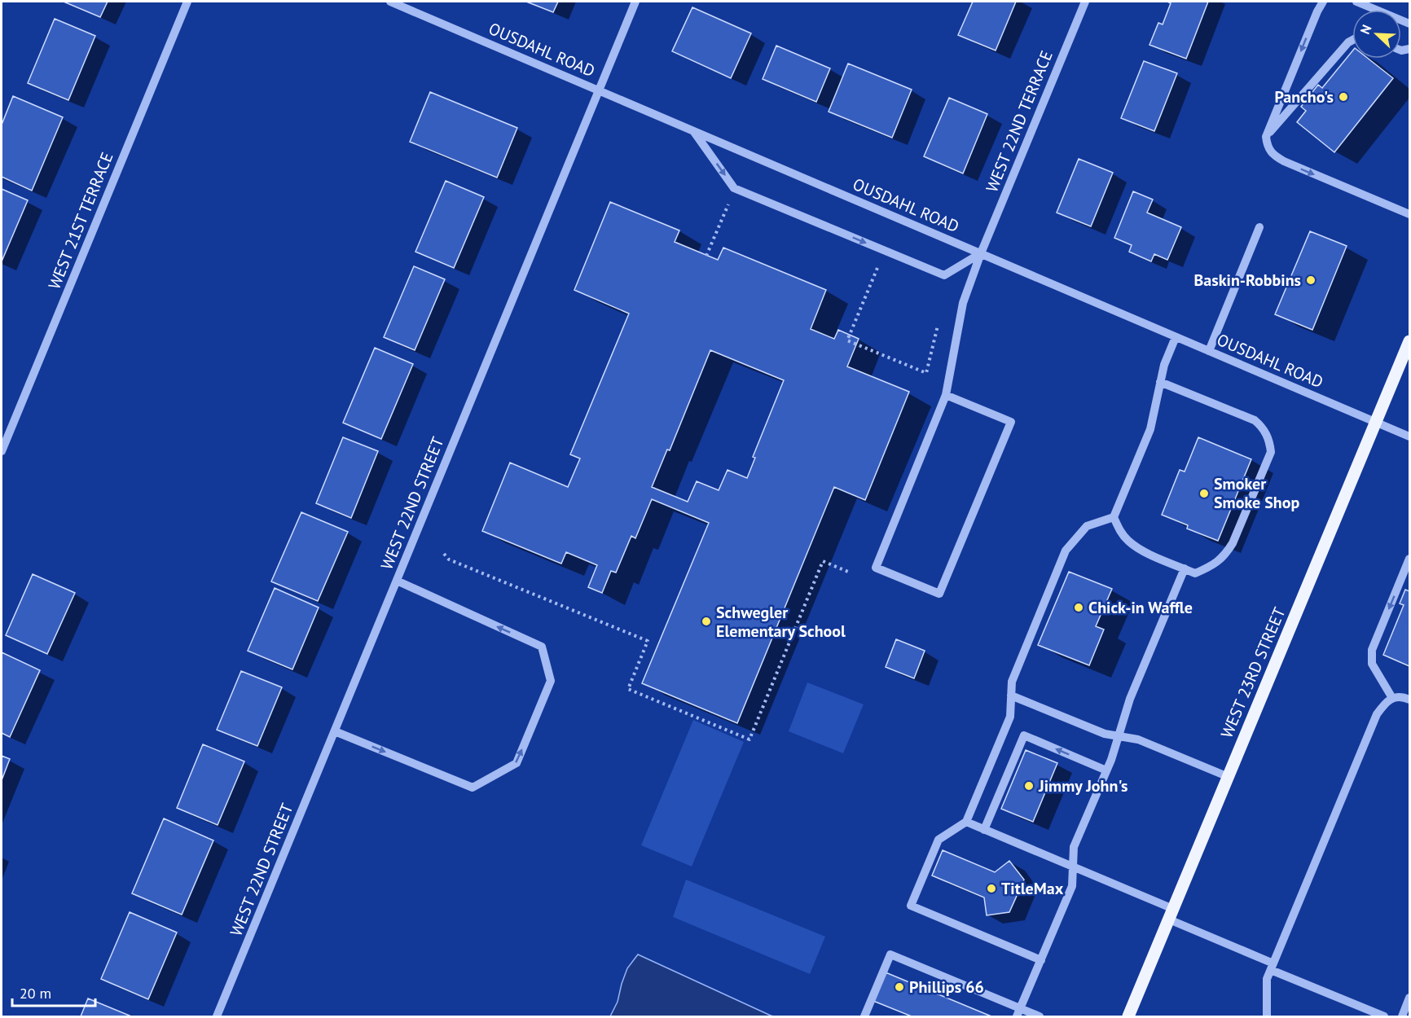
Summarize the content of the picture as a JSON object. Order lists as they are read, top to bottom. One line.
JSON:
{"streets":{"main road":["WEST 23RD STREET"],"street":["OUSDAHL ROAD","WEST 22ND TERRACE","WEST 21ST TERRACE","WEST 22ND STREET"]},"crossings":[["OUSDAHL ROAD","WEST 22ND TERRACE"],["OUSDAHL ROAD","WEST 22ND STREET"],["OUSDAHL ROAD","WEST 23RD STREET"]],"places":["Pancho's","Baskin-Robbins","Smoker Smoke Shop","Chick-in Waffle","Schwegler Elementary School","Jimmy John's","TitleMax","Phillips 66"],"scale_bar":"20 m","north":"top left"}
